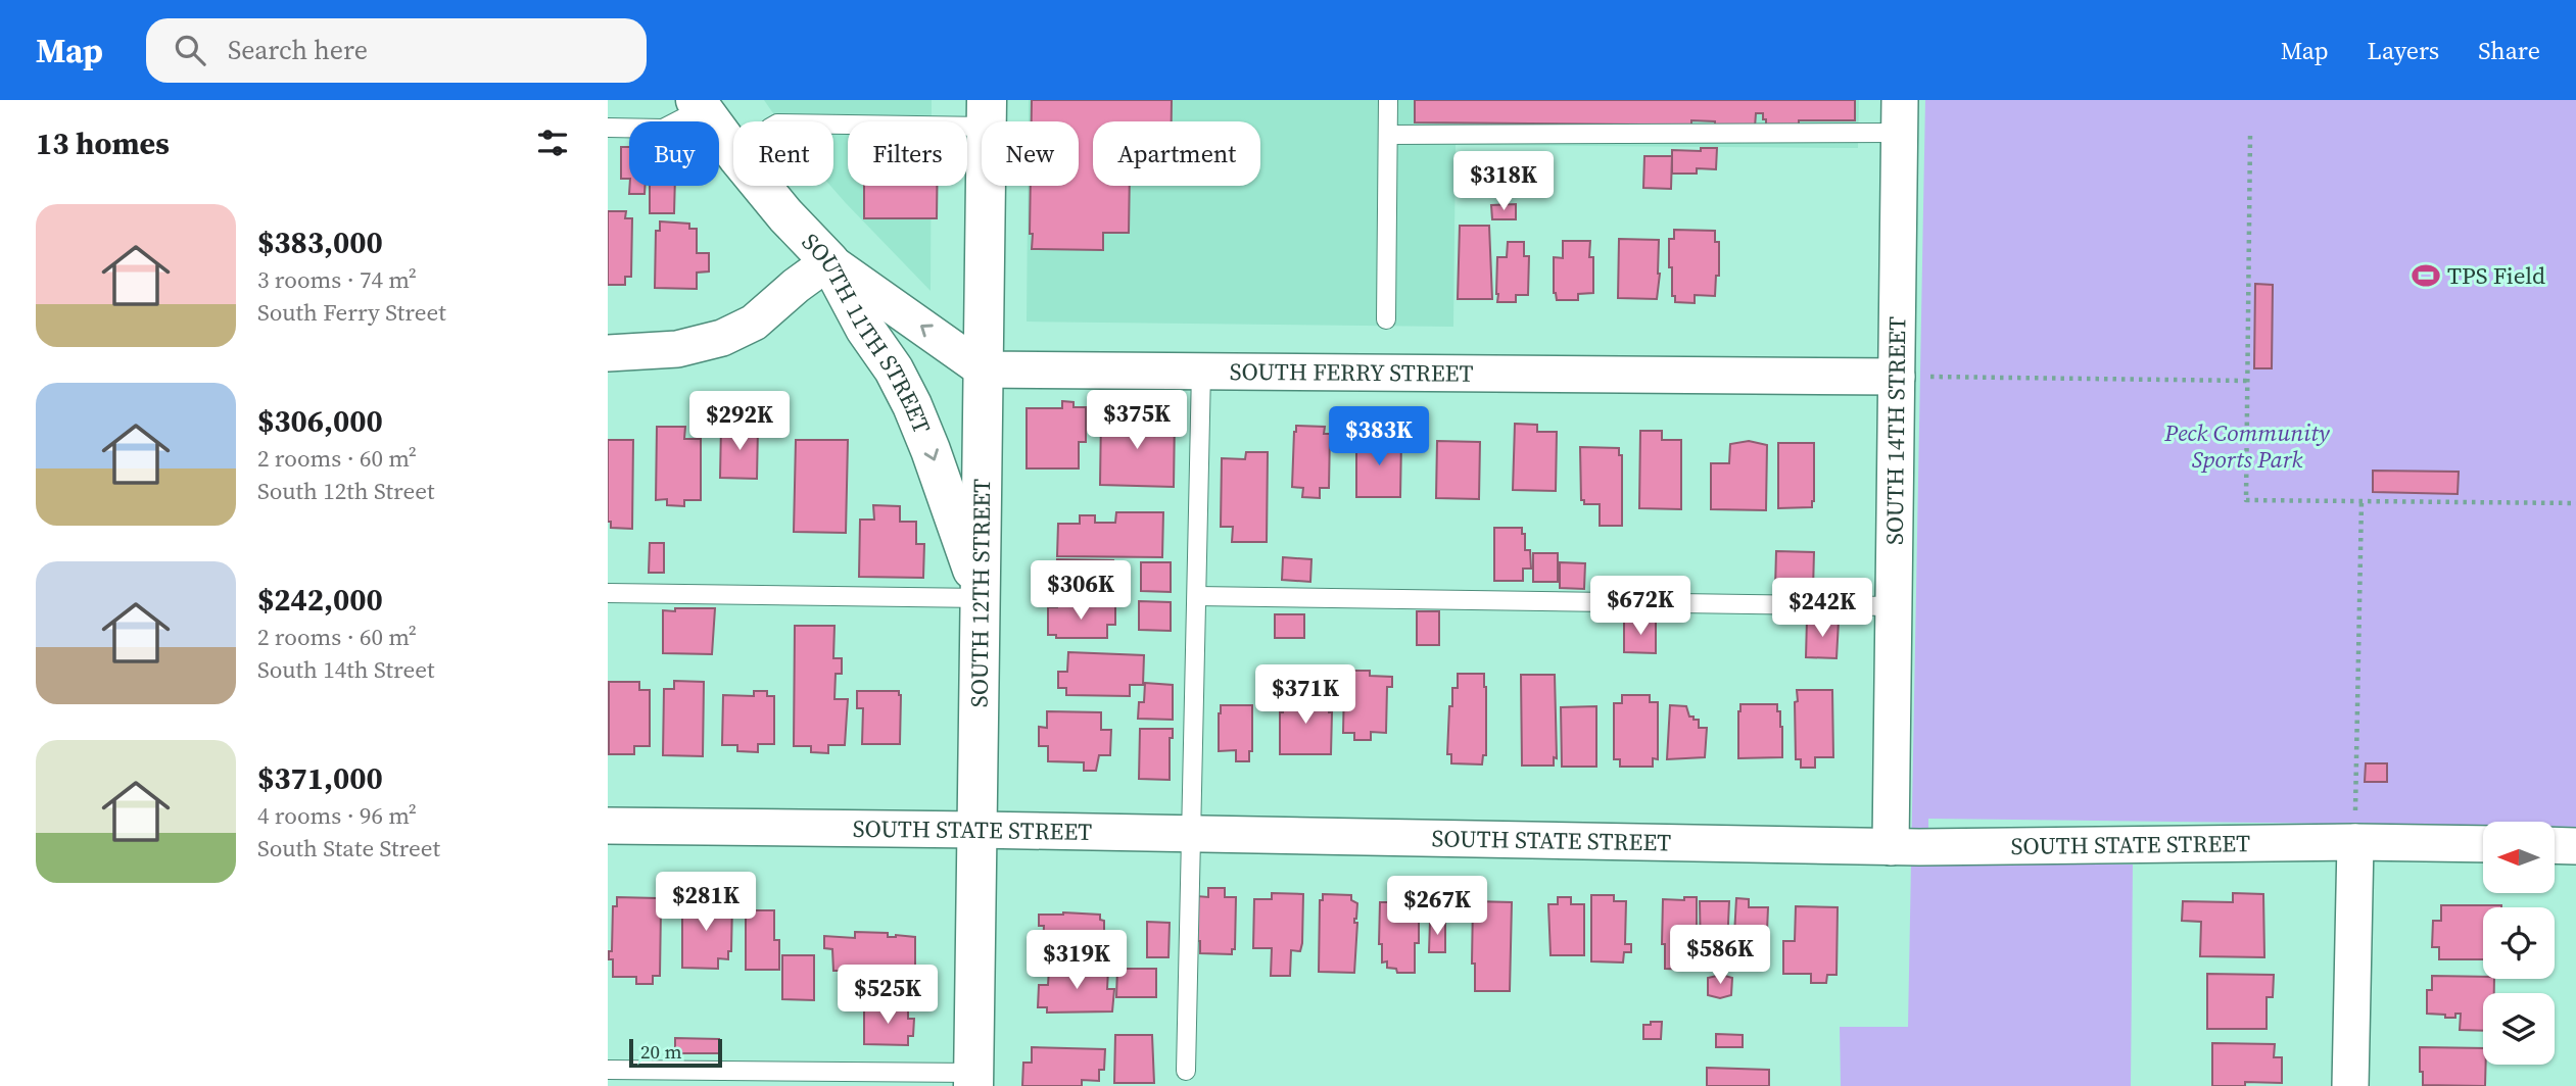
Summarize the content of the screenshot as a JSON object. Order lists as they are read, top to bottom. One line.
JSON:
{"streets":{"main road":["SOUTH 11TH STREET","SOUTH 12TH STREET"],"street":["SOUTH FERRY STREET","SOUTH 14TH STREET","SOUTH STATE STREET"]},"crossings":[["SOUTH 11TH STREET","SOUTH 12TH STREET"],["SOUTH FERRY STREET","SOUTH 14TH STREET"],["SOUTH FERRY STREET","SOUTH 12TH STREET"],["SOUTH 14TH STREET","SOUTH STATE STREET"],["SOUTH 12TH STREET","SOUTH STATE STREET"]],"one_way":["SOUTH 11TH STREET"],"parks":["Peck Community Sports Park"],"places":{"sports":["TPS Field"]},"scale_bar":"20 m","north":"left","page":{"header":"Map","search":"Search here","nav":["Map","Layers","Share"],"heading":"13 homes","chip":["Buy","Rent","Filters","New","Apartment"],"price":["$318K","$375K","$292K","$383K","$306K","$672K","$242K","$371K","$281K","$267K","$586K","$319K","$525K"],"list":[{"name":"$383,000","note":"3 rooms · 74 m² · South Ferry Street"},{"name":"$306,000","note":"2 rooms · 60 m² · South 12th Street"},{"name":"$242,000","note":"2 rooms · 60 m² · South 14th Street"},{"name":"$371,000","note":"4 rooms · 96 m² · South State Street"}],"scale":"20 m"}}
